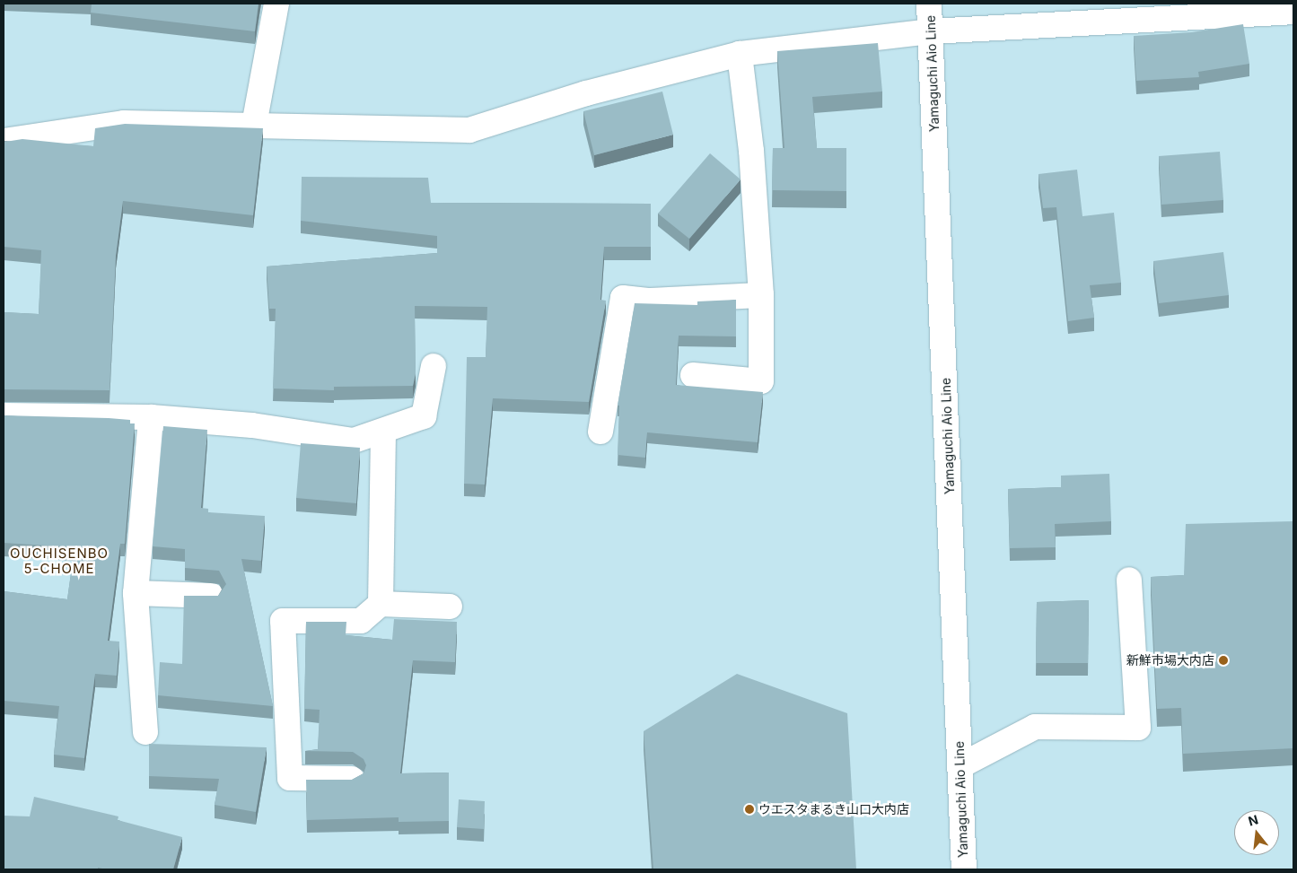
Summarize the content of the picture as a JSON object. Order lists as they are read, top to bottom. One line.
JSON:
{"streets":{"street":["Yamaguchi Aio Line"]},"districts":["OUCHISENBO 5-CHOME"],"places":["新鮮市場大内店","ウエスタまるき山口大内店"],"north":"top"}
